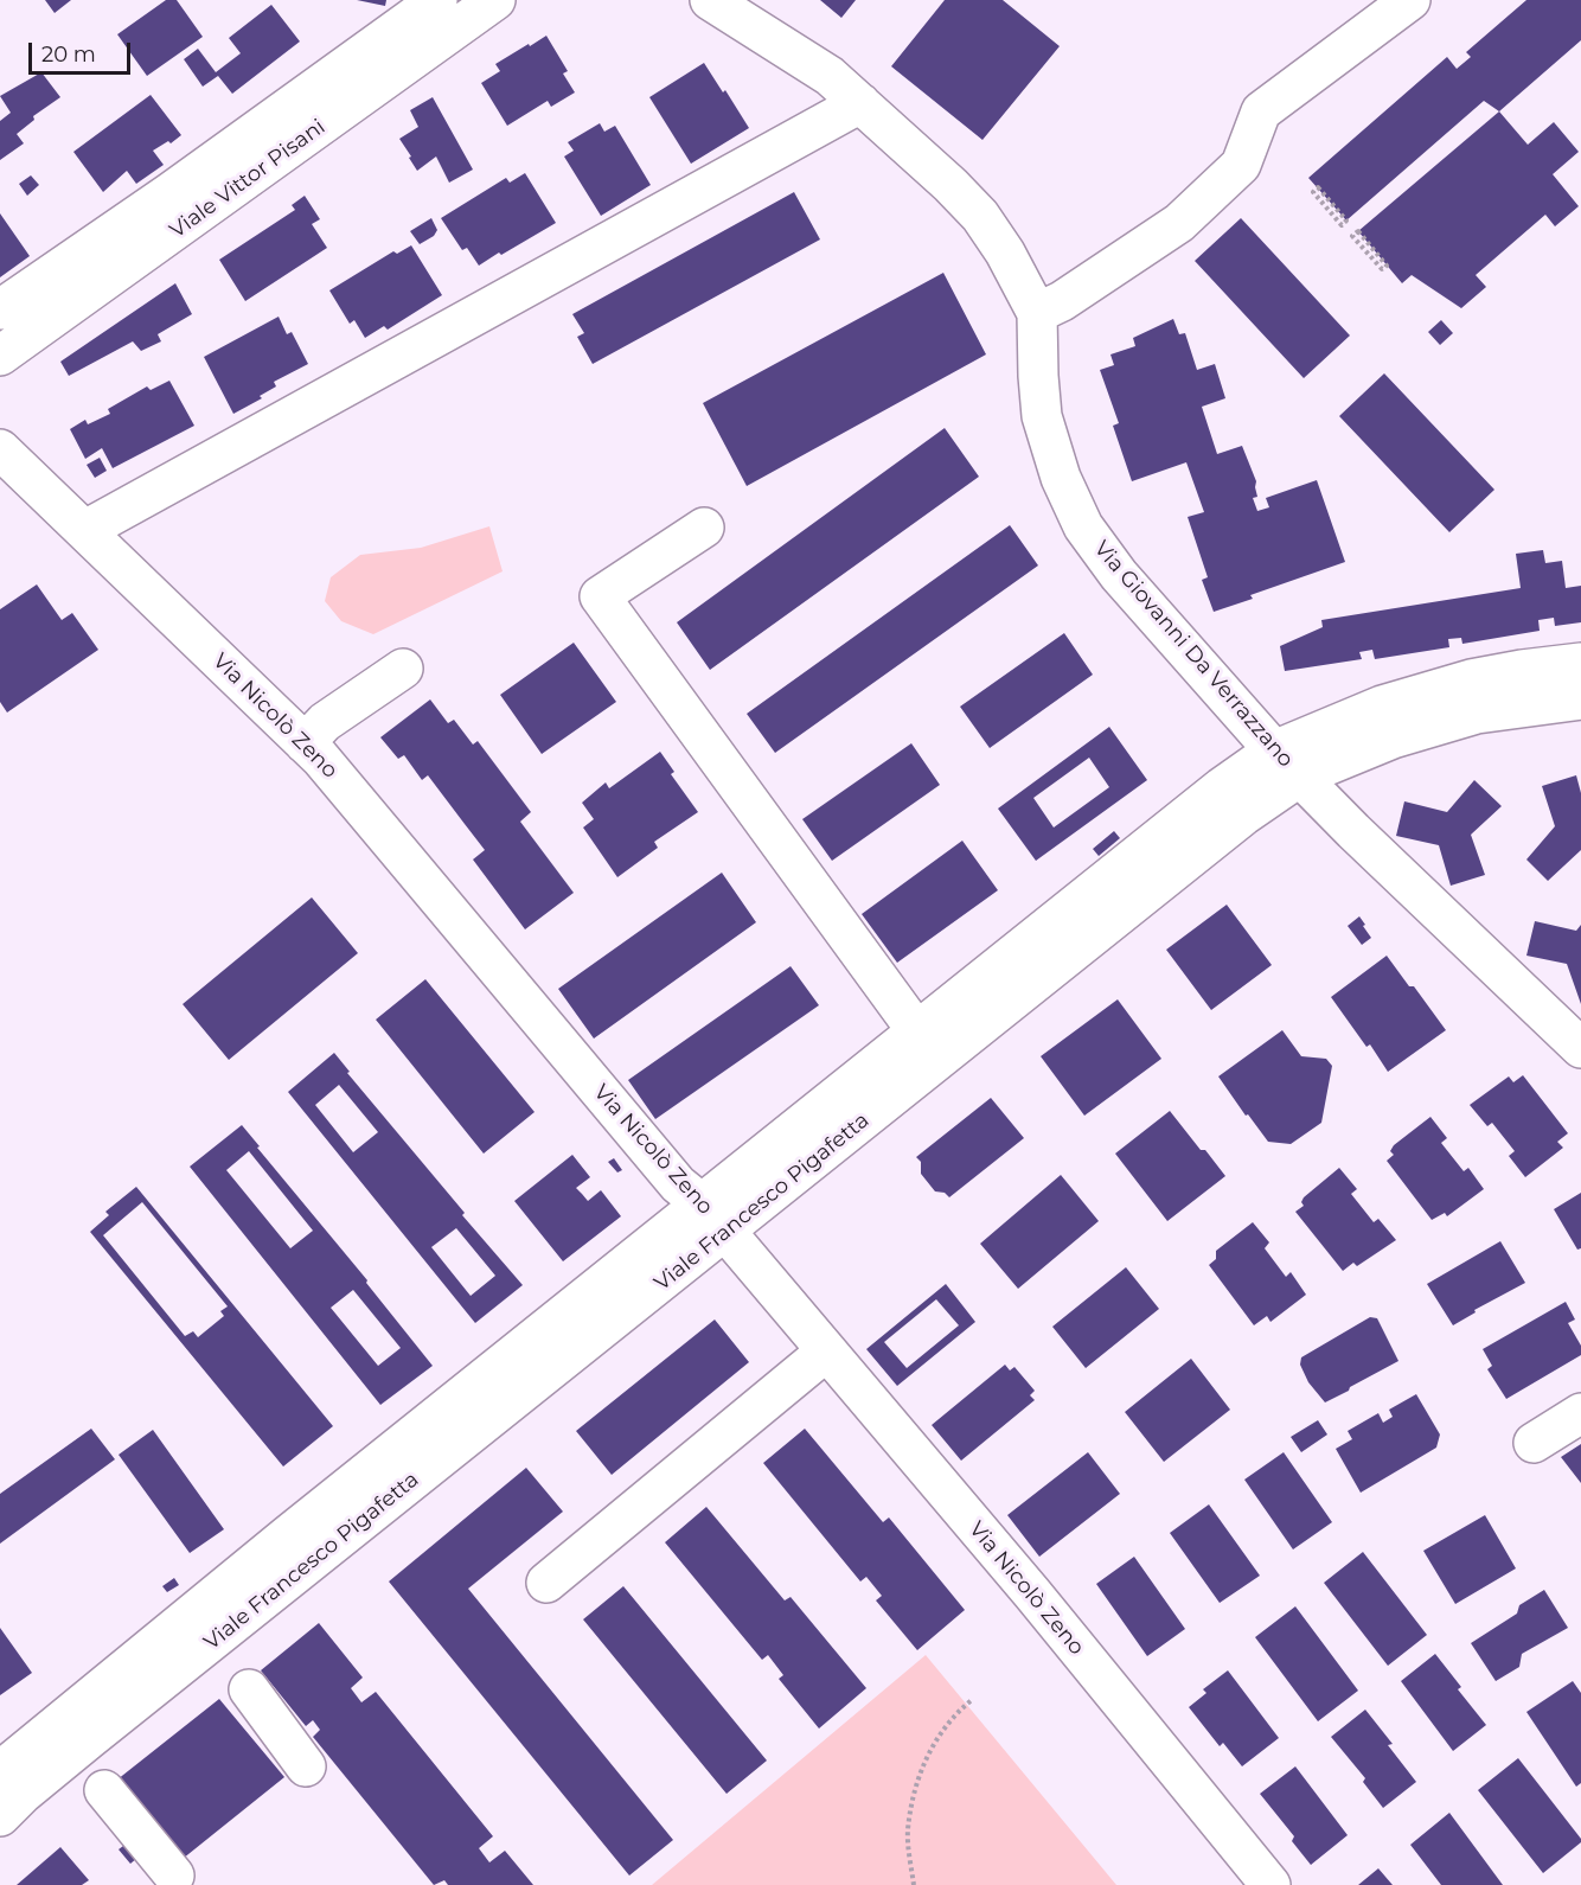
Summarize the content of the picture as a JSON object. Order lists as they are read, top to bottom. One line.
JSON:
{"streets":{"street":["Viale Vittor Pisani","Via Giovanni Da Verrazzano","Via Nicolò Zeno","Viale Francesco Pigafetta"]},"crossings":[["Via Giovanni Da Verrazzano","Viale Francesco Pigafetta"],["Via Nicolò Zeno","Viale Francesco Pigafetta"]],"scale_bar":"20 m"}
